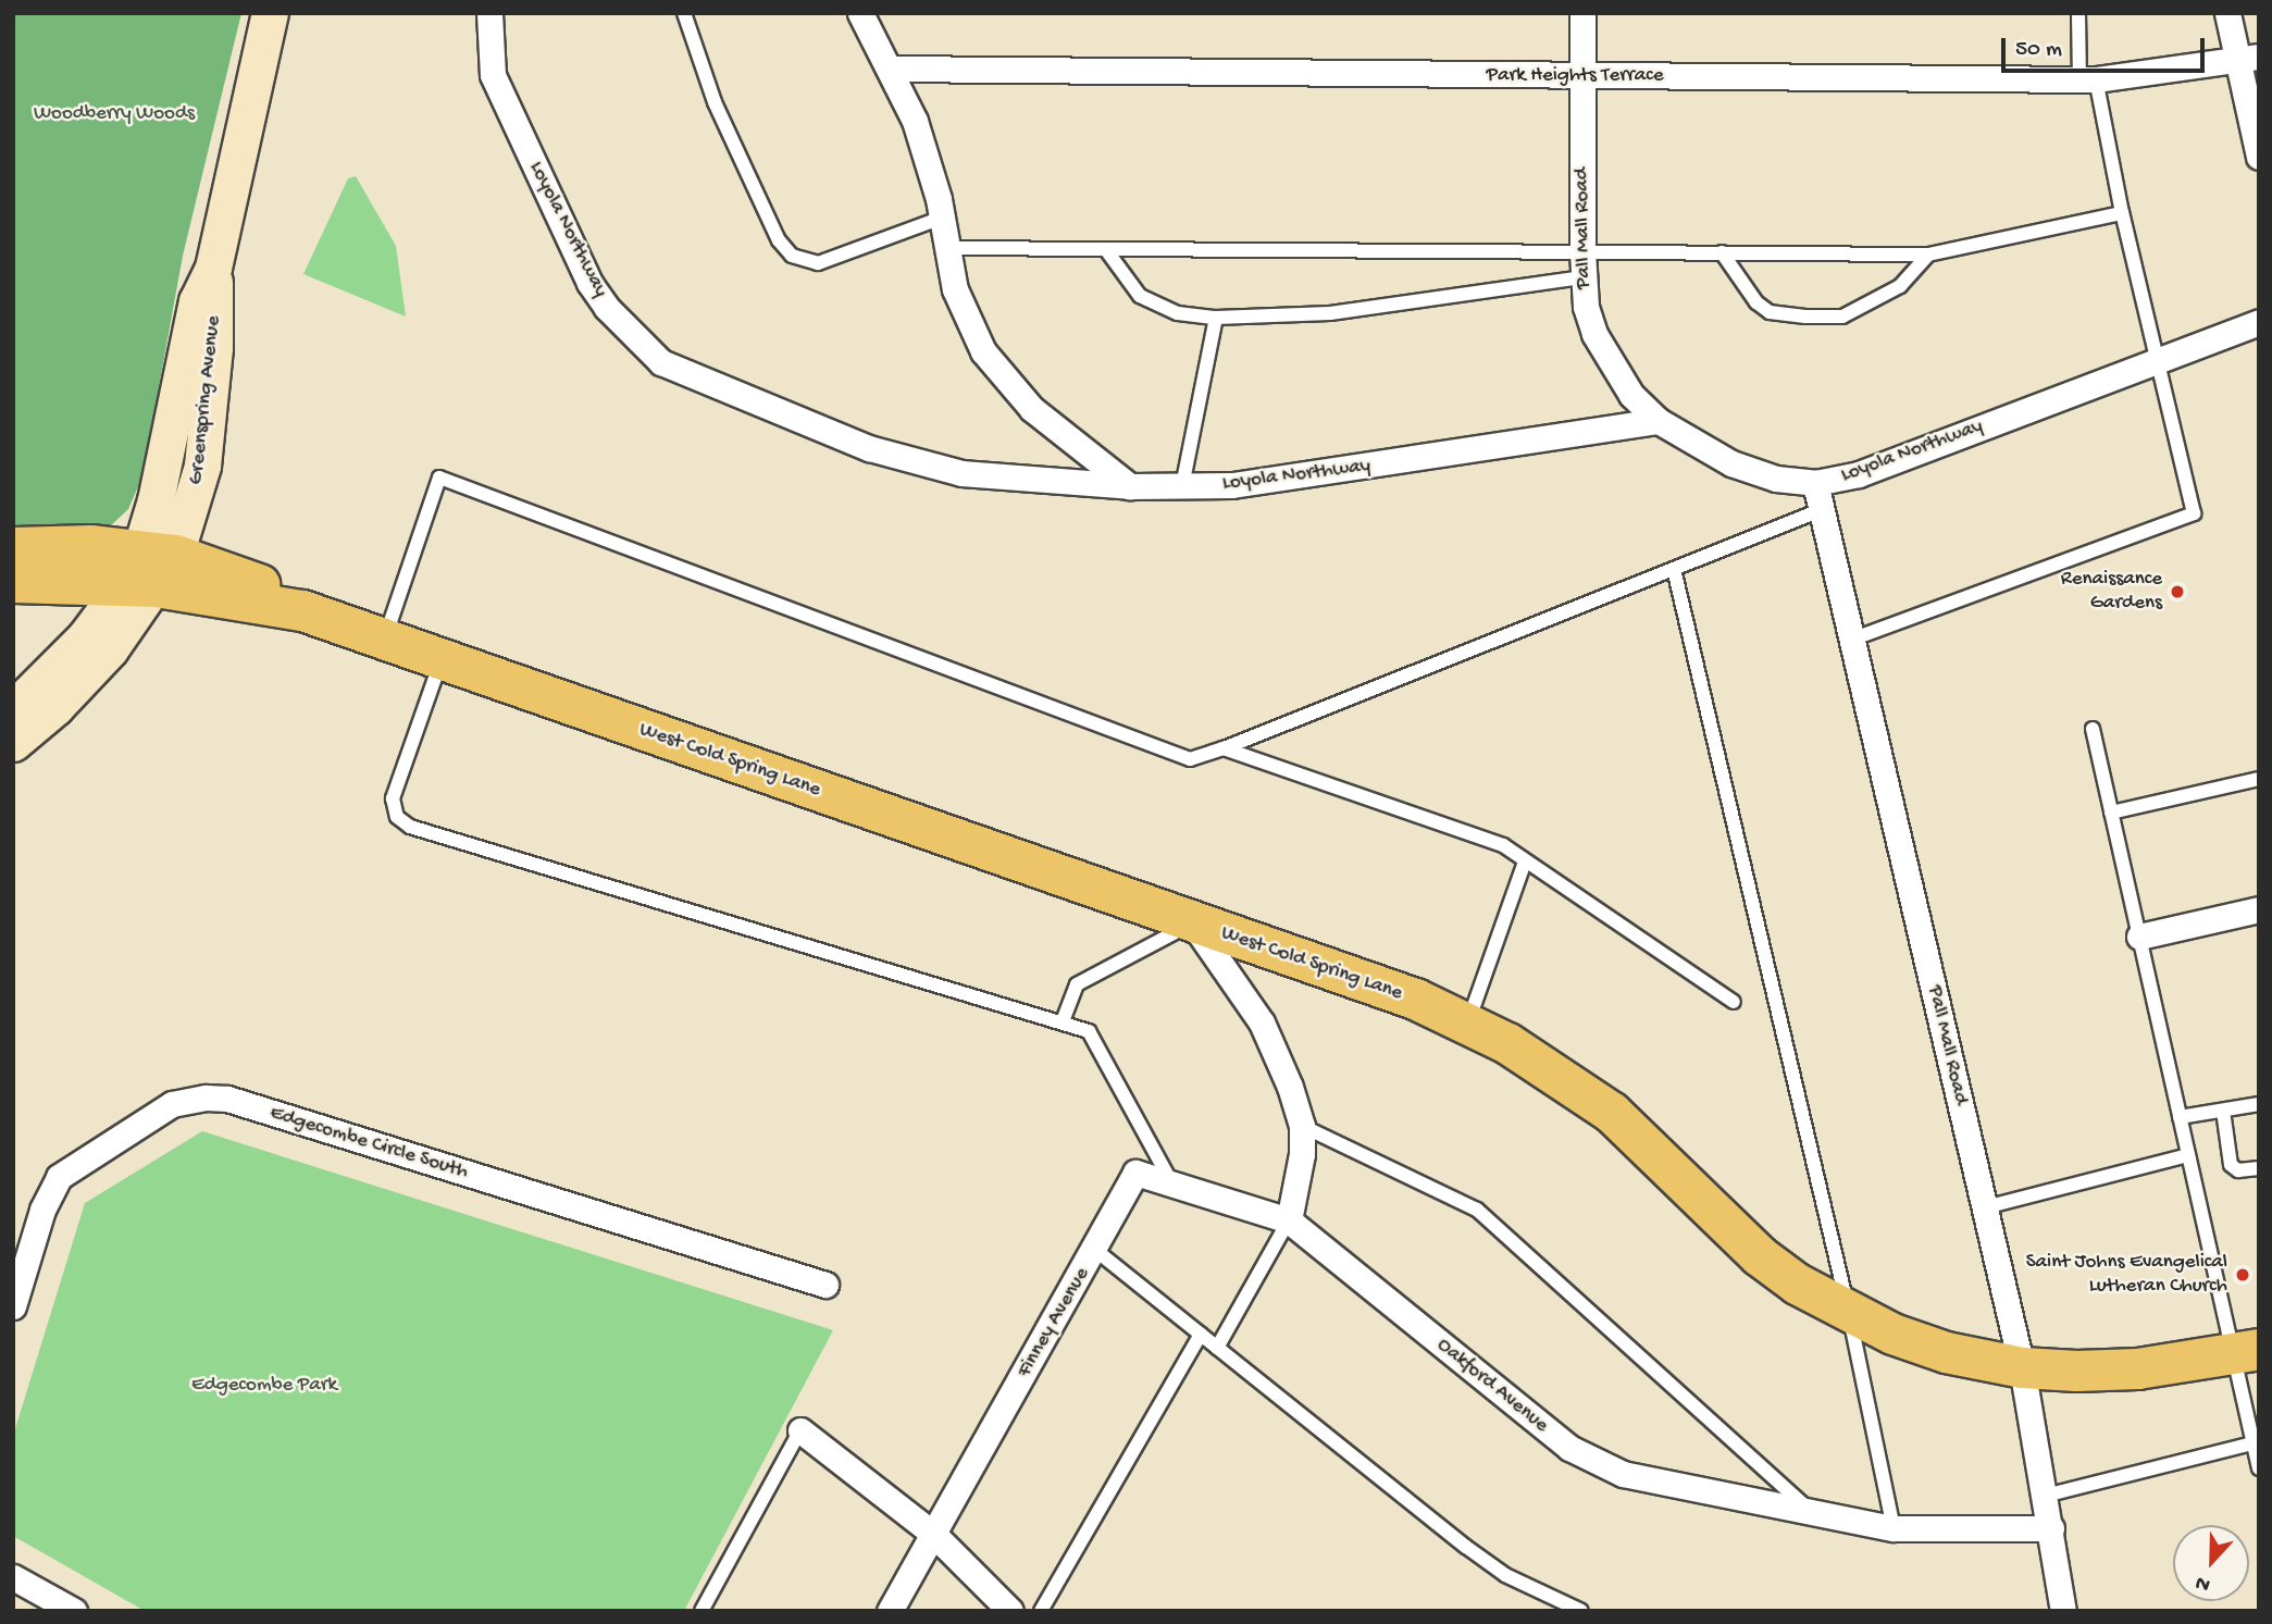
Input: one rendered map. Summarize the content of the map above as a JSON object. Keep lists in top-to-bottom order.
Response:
{
  "streets": {
    "main road": ["Greenspring Avenue", "West Cold Spring Lane"],
    "street": [
      "Park Heights Terrace",
      "Pall Mall Road",
      "Loyola Northway",
      "Edgecombe Circle South",
      "Finney Avenue",
      "Oakford Avenue"
    ]
  },
  "crossings": [
    ["Park Heights Terrace", "Pall Mall Road"],
    ["Pall Mall Road", "Loyola Northway"],
    ["Pall Mall Road", "West Cold Spring Lane"],
    ["Pall Mall Road", "Oakford Avenue"],
    ["Greenspring Avenue", "West Cold Spring Lane"],
    ["Finney Avenue", "Oakford Avenue"]
  ],
  "parks": ["Woodberry Woods", "Edgecombe Park"],
  "places": ["Renaissance Gardens", "Saint Johns Evangelical Lutheran Church"],
  "scale_bar": "50 m",
  "north": "bottom"
}
